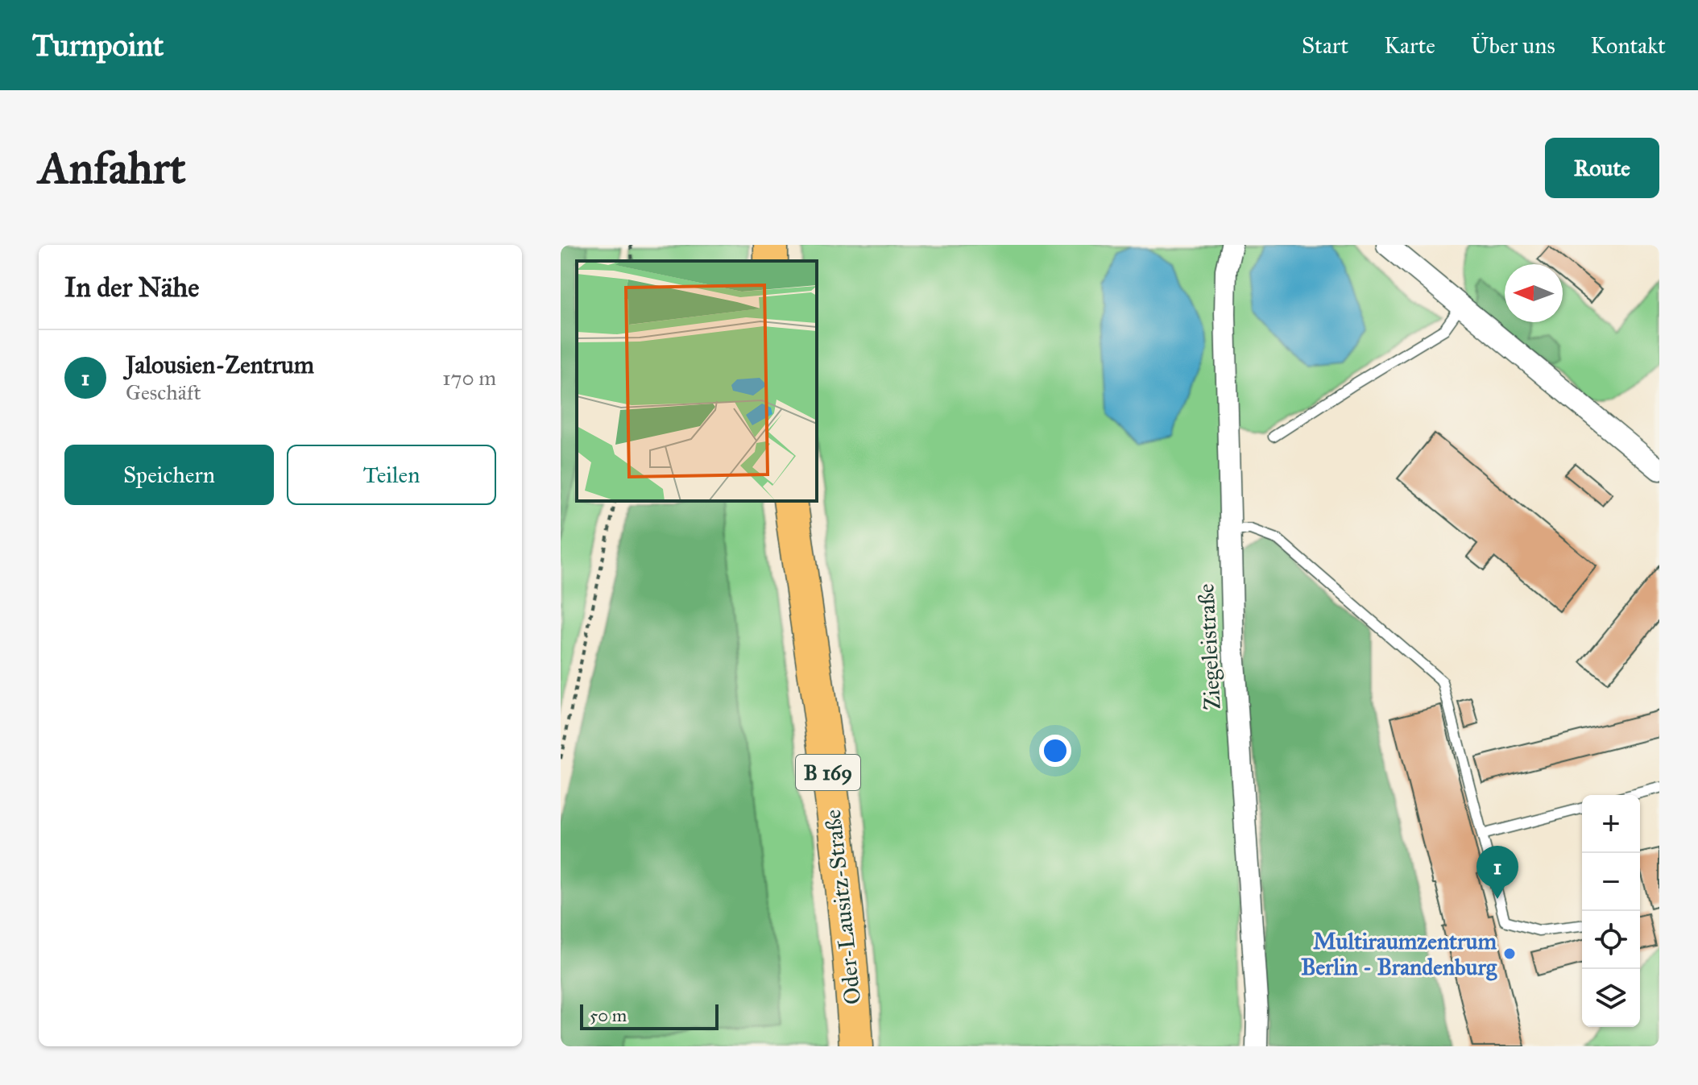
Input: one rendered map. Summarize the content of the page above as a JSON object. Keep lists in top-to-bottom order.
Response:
{
  "streets": {
    "highway": ["B 169", "Oder-Lausitz-Straße"],
    "street": ["Ziegeleistraße"]
  },
  "places": ["Multiraumzentrum Berlin - Brandenburg"],
  "scale_bar": "50 m",
  "north": "left",
  "page": {
    "header": "Turnpoint",
    "nav": [
      "Start",
      "Karte",
      "Über uns",
      "Kontakt"
    ],
    "buttons": [
      "Route",
      ["Speichern", "Teilen"]
    ],
    "title": "Anfahrt",
    "heading": "In der Nähe",
    "list": [
      {
        "mark": "1",
        "name": "Jalousien-Zentrum",
        "note": "Geschäft",
        "value": "170 m"
      }
    ],
    "map_buttons": ["+", "−"],
    "pins": "1",
    "scale": "50 m"
  }
}
